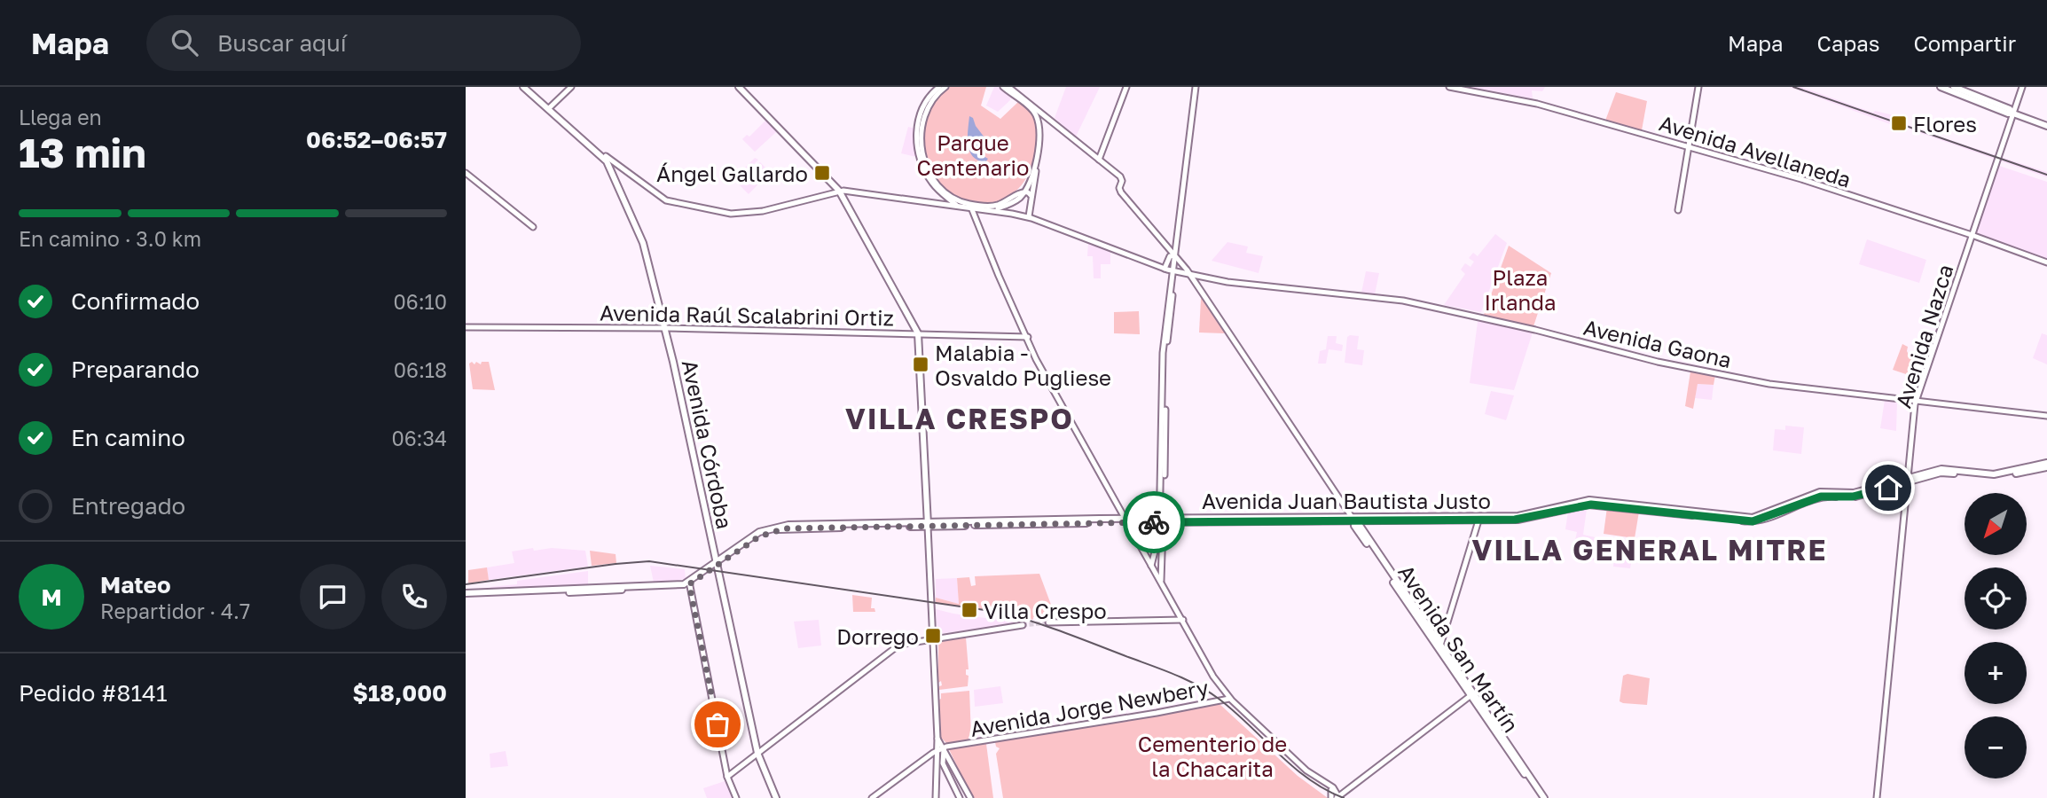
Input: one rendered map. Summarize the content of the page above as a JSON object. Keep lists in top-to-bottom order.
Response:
{
  "streets": {
    "main road": [
      "Avenida Avellaneda",
      "Avenida Raúl Scalabrini Ortiz",
      "Avenida Nazca",
      "Avenida Gaona",
      "Avenida Córdoba",
      "Avenida Juan Bautista Justo",
      "Avenida San Martín",
      "Avenida Jorge Newbery"
    ]
  },
  "crossings": [
    ["Avenida Avellaneda", "Avenida Nazca"],
    ["Avenida Raúl Scalabrini Ortiz", "Avenida Córdoba"],
    ["Avenida Nazca", "Avenida Gaona"],
    ["Avenida Nazca", "Avenida Juan Bautista Justo"],
    ["Avenida Gaona", "Avenida San Martín"],
    ["Avenida Córdoba", "Avenida Juan Bautista Justo"],
    ["Avenida Juan Bautista Justo", "Avenida San Martín"]
  ],
  "districts": ["VILLA CRESPO", "VILLA GENERAL MITRE"],
  "parks": ["Parque Centenario", "Plaza Irlanda", "Cementerio de la Chacarita"],
  "places": {
    "transit": [
      "Flores",
      "Ángel Gallardo",
      "Malabia - Osvaldo Pugliese",
      "Villa Crespo",
      "Dorrego"
    ]
  },
  "north": "bottom left",
  "page": {
    "header": "Mapa",
    "search": "Buscar aquí",
    "nav": ["Mapa", "Capas", "Compartir"],
    "heading": ["13 min", "Llega en", "06:52–06:57"],
    "panel": [
      "Mateo",
      "Repartidor · 4.7",
      "Pedido #8141",
      "$18,000"
    ],
    "bar": "En camino · 3.0 km",
    "list": [
      ["Confirmado", "06:10"],
      ["Preparando", "06:18"],
      ["En camino", "06:34"],
      "Entregado"
    ],
    "map_buttons": ["+", "−"],
    "round": "M"
  }
}
